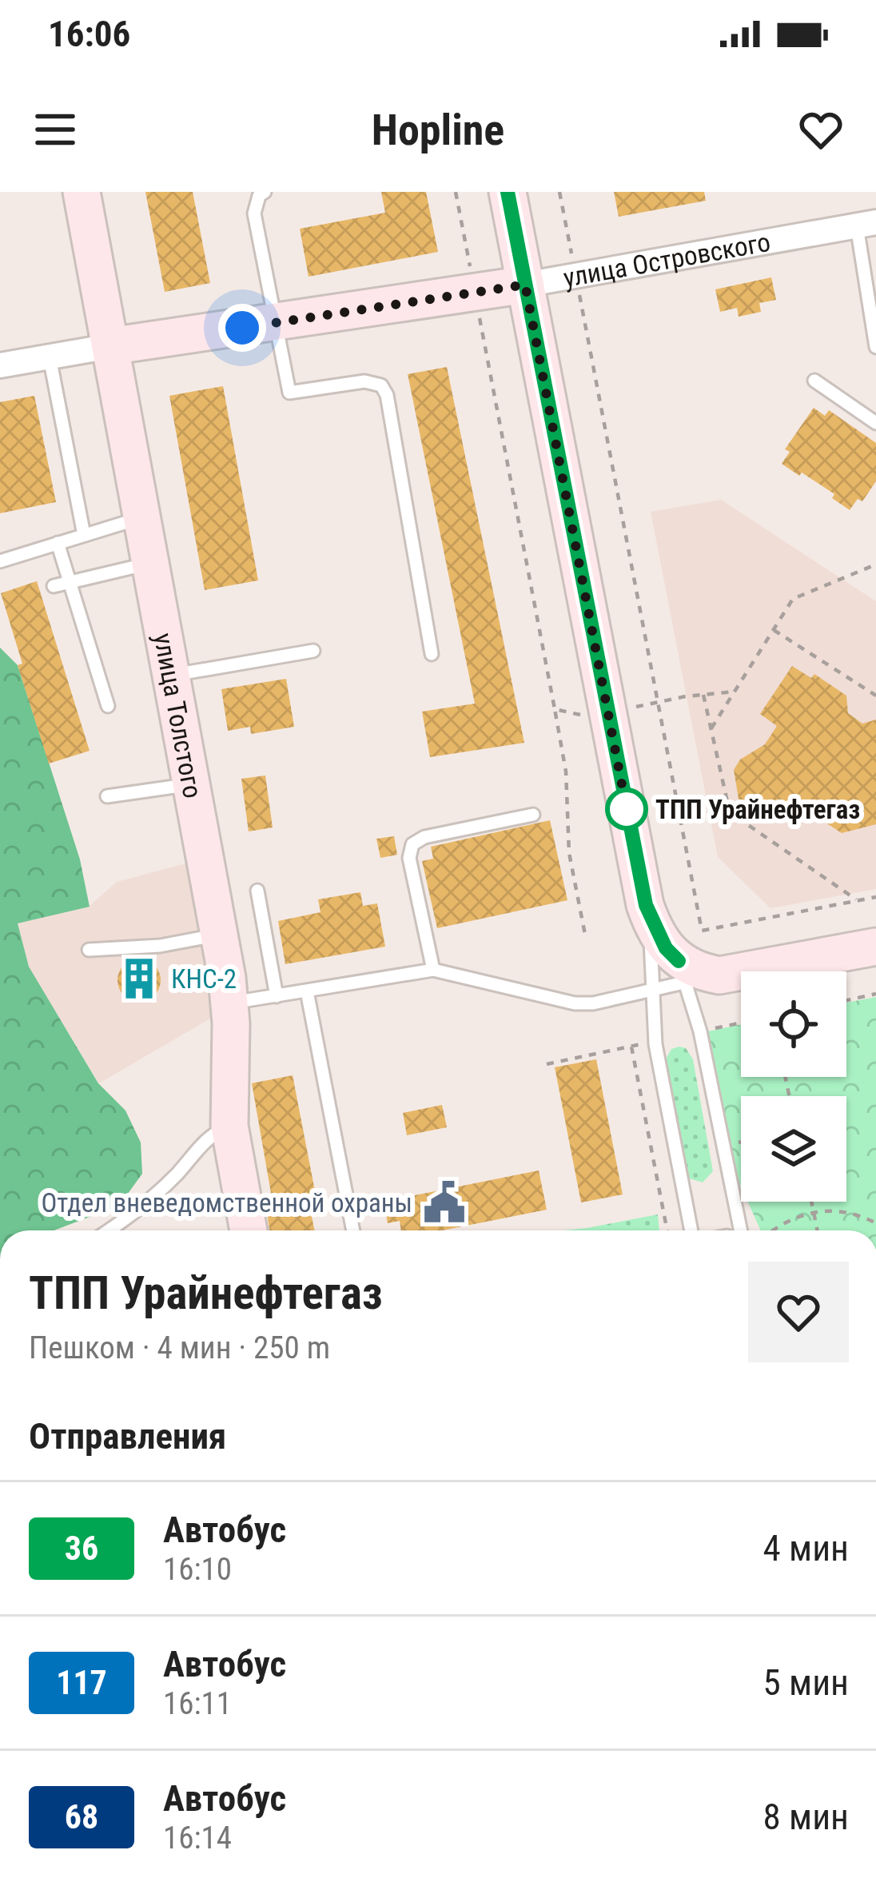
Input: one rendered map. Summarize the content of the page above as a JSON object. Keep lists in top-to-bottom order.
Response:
{
  "streets": {
    "street": ["улица Островского", "улица Толстого"]
  },
  "crossings": [
    ["улица Островского", "улица Толстого"]
  ],
  "places": {
    "other": ["ТПП Урайнефтегаз"],
    "building": ["КНС-2"],
    "public building": ["Отдел вневедомственной охраны"]
  },
  "lines": ["bus line 36"],
  "page": {
    "status": "16:06",
    "header": "Hopline",
    "heading": [
      ["ТПП Урайнефтегаз", "Пешком · 4 мин · 250 m"],
      "Отправления"
    ],
    "list": [
      {
        "mark": "36",
        "name": "Автобус",
        "note": "16:10",
        "value": "4 мин"
      },
      {
        "mark": "117",
        "name": "Автобус",
        "note": "16:11",
        "value": "5 мин"
      },
      {
        "mark": "68",
        "name": "Автобус",
        "note": "16:14",
        "value": "8 мин"
      }
    ]
  }
}
